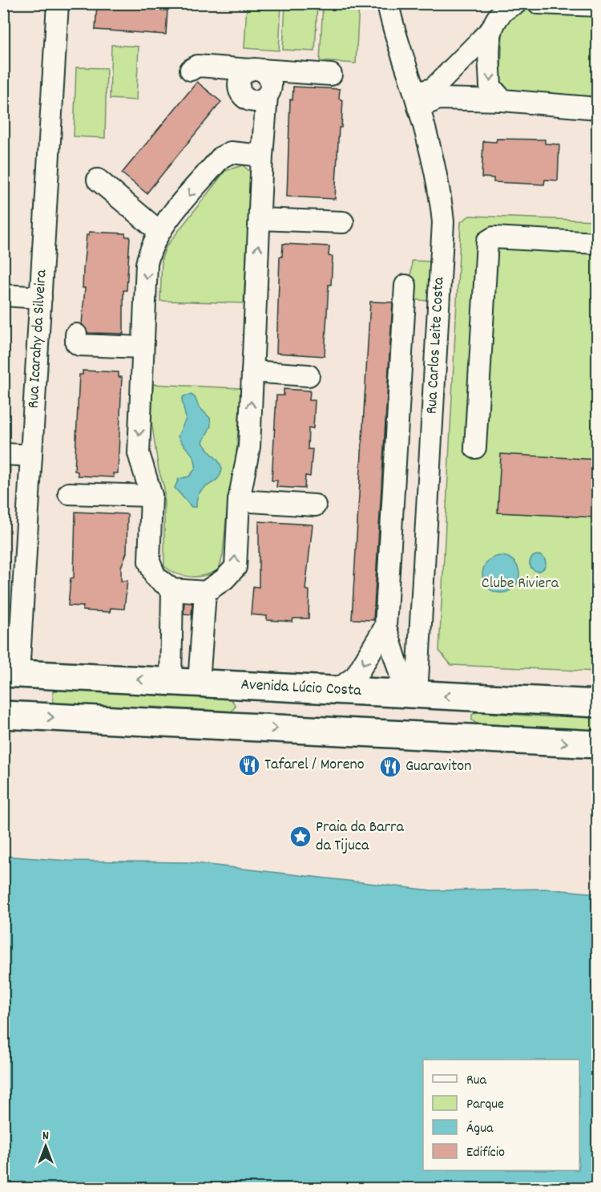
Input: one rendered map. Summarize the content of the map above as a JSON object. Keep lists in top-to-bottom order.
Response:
{
  "streets": {
    "main road": ["Avenida Lúcio Costa"],
    "street": ["Rua Icarahy da Silveira", "Rua Carlos Leite Costa"]
  },
  "crossings": [
    ["Rua Icarahy da Silveira", "Avenida Lúcio Costa"],
    ["Rua Carlos Leite Costa", "Avenida Lúcio Costa"]
  ],
  "parks": ["Clube Riviera"],
  "places": {
    "restaurant": ["Tafarel / Moreno", "Guaraviton"],
    "place": ["Praia da Barra da Tijuca"]
  },
  "legend": [
    "Rua",
    "Parque",
    "Água",
    "Edifício"
  ],
  "north": "top"
}
